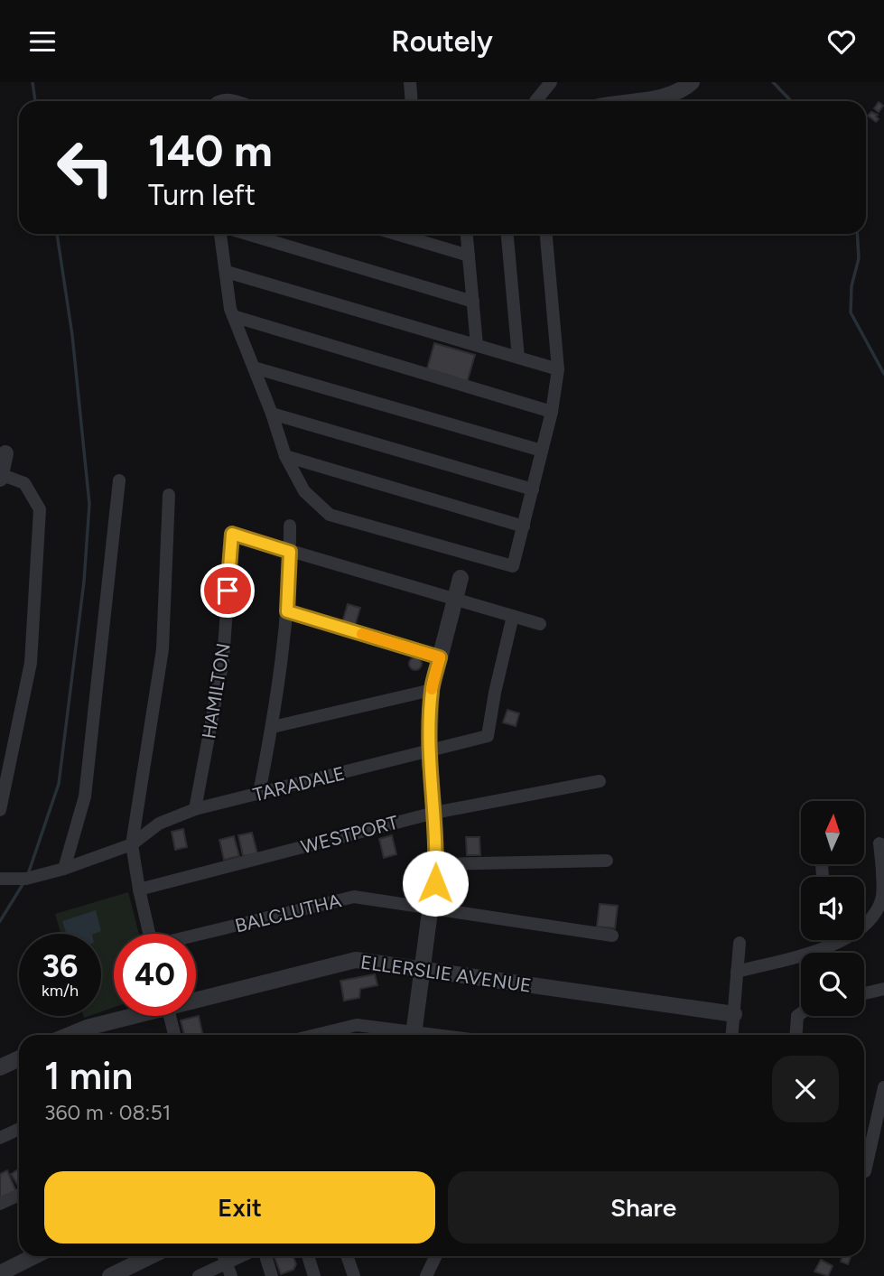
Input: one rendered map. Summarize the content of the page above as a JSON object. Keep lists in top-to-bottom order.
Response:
{
  "streets": {
    "street": [
      "HAMILTON",
      "TARADALE",
      "WESTPORT",
      "BALCLUTHA",
      "ELLERSLIE AVENUE"
    ]
  },
  "crossings": [
    ["HAMILTON", "TARADALE"]
  ],
  "north": "top",
  "page": {
    "header": "Routely",
    "turn": ["140 m", "Turn left"],
    "speed": "36 km/h",
    "limit": "40",
    "heading": ["1 min", "360 m · 08:51"],
    "buttons": ["Exit", "Share"]
  }
}
